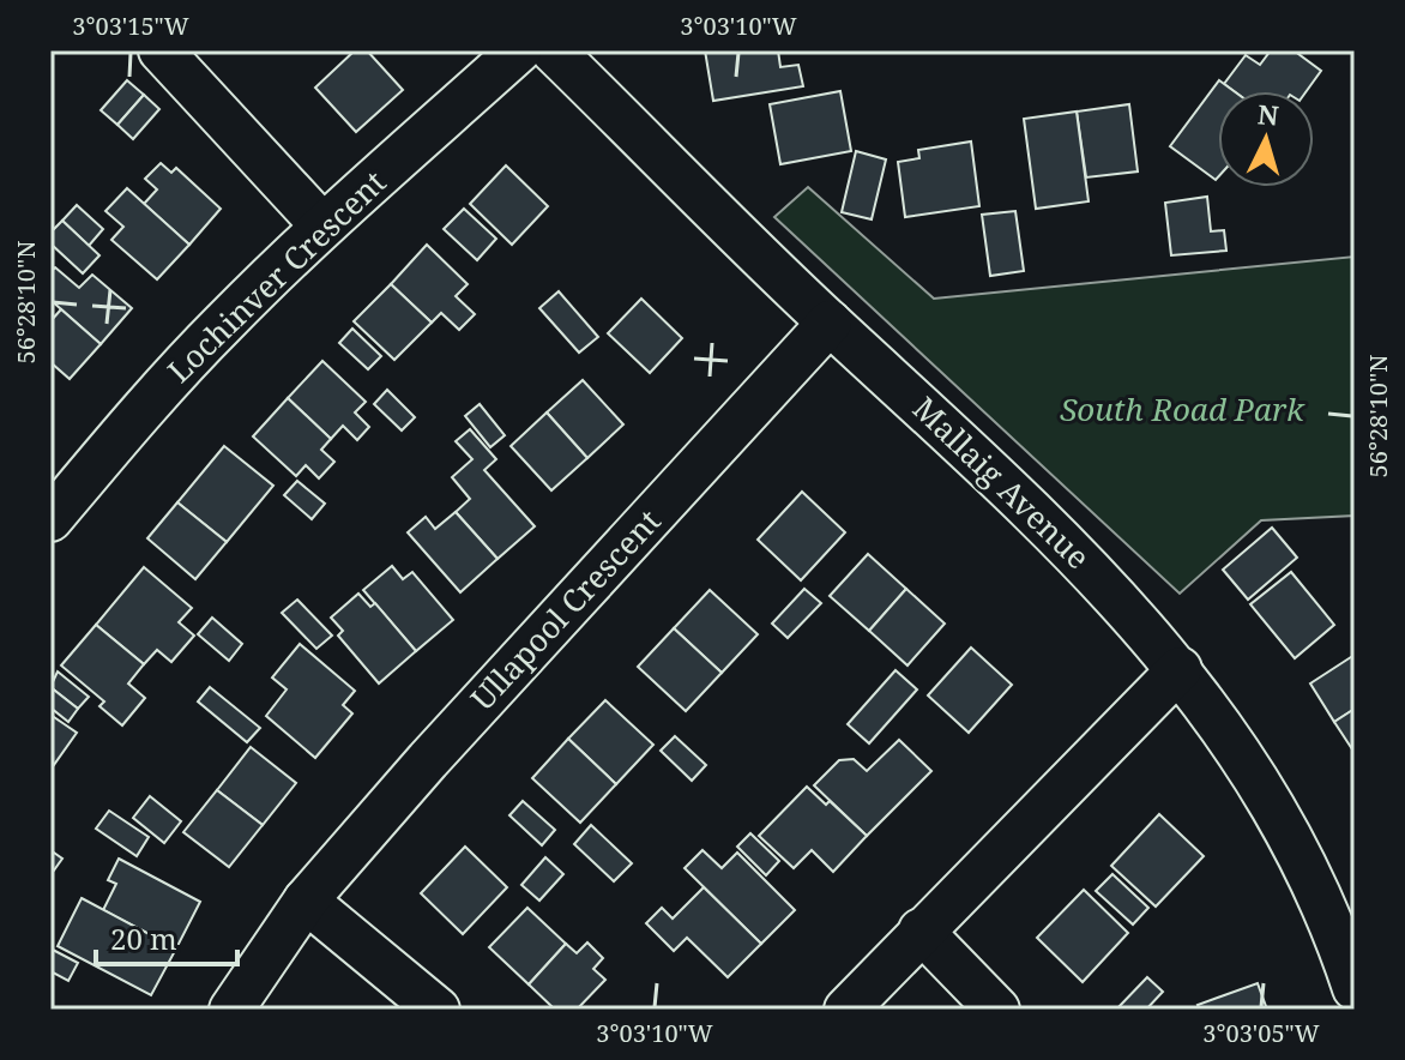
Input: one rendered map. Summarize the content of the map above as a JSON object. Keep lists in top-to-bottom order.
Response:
{
  "streets": {
    "street": ["Lochinver Crescent", "Mallaig Avenue", "Ullapool Crescent"]
  },
  "crossings": [
    ["Mallaig Avenue", "Ullapool Crescent"]
  ],
  "parks": ["South Road Park"],
  "scale_bar": "20 m",
  "north": "top",
  "coordinates": [
    "3°03'15\"W",
    "3°03'10\"W",
    "56°28'10\"N",
    "3°03'05\"W"
  ]
}
